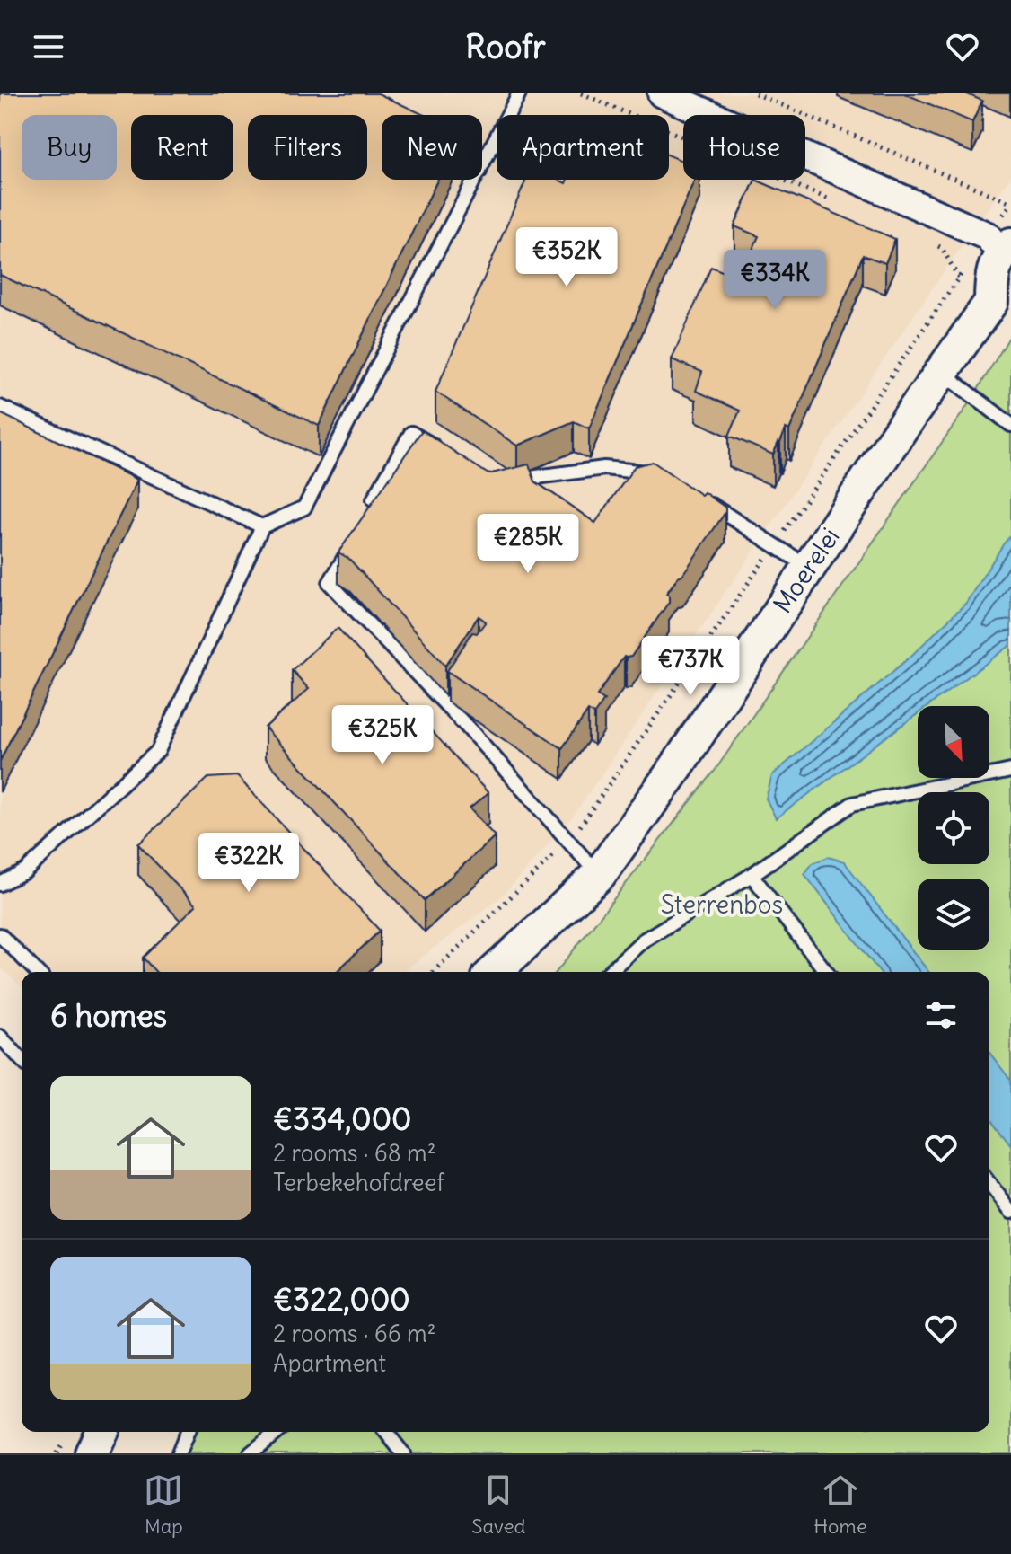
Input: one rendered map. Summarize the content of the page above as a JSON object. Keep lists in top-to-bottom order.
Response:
{
  "streets": {
    "street": ["Moerelei"]
  },
  "parks": ["Sterrenbos"],
  "north": "bottom right",
  "page": {
    "header": "Roofr",
    "chip": [
      "Buy",
      "Rent",
      "Filters",
      "New",
      "Apartment",
      "House"
    ],
    "price": [
      "€352K",
      "€334K",
      "€285K",
      "€737K",
      "€325K",
      "€322K"
    ],
    "heading": "6 homes",
    "list": [
      {
        "name": "€334,000",
        "note": "2 rooms · 68 m² · Terbekehofdreef"
      },
      {
        "name": "€322,000",
        "note": "2 rooms · 66 m² · Apartment"
      }
    ],
    "tabs": ["Map", "Saved", "Home"]
  }
}
